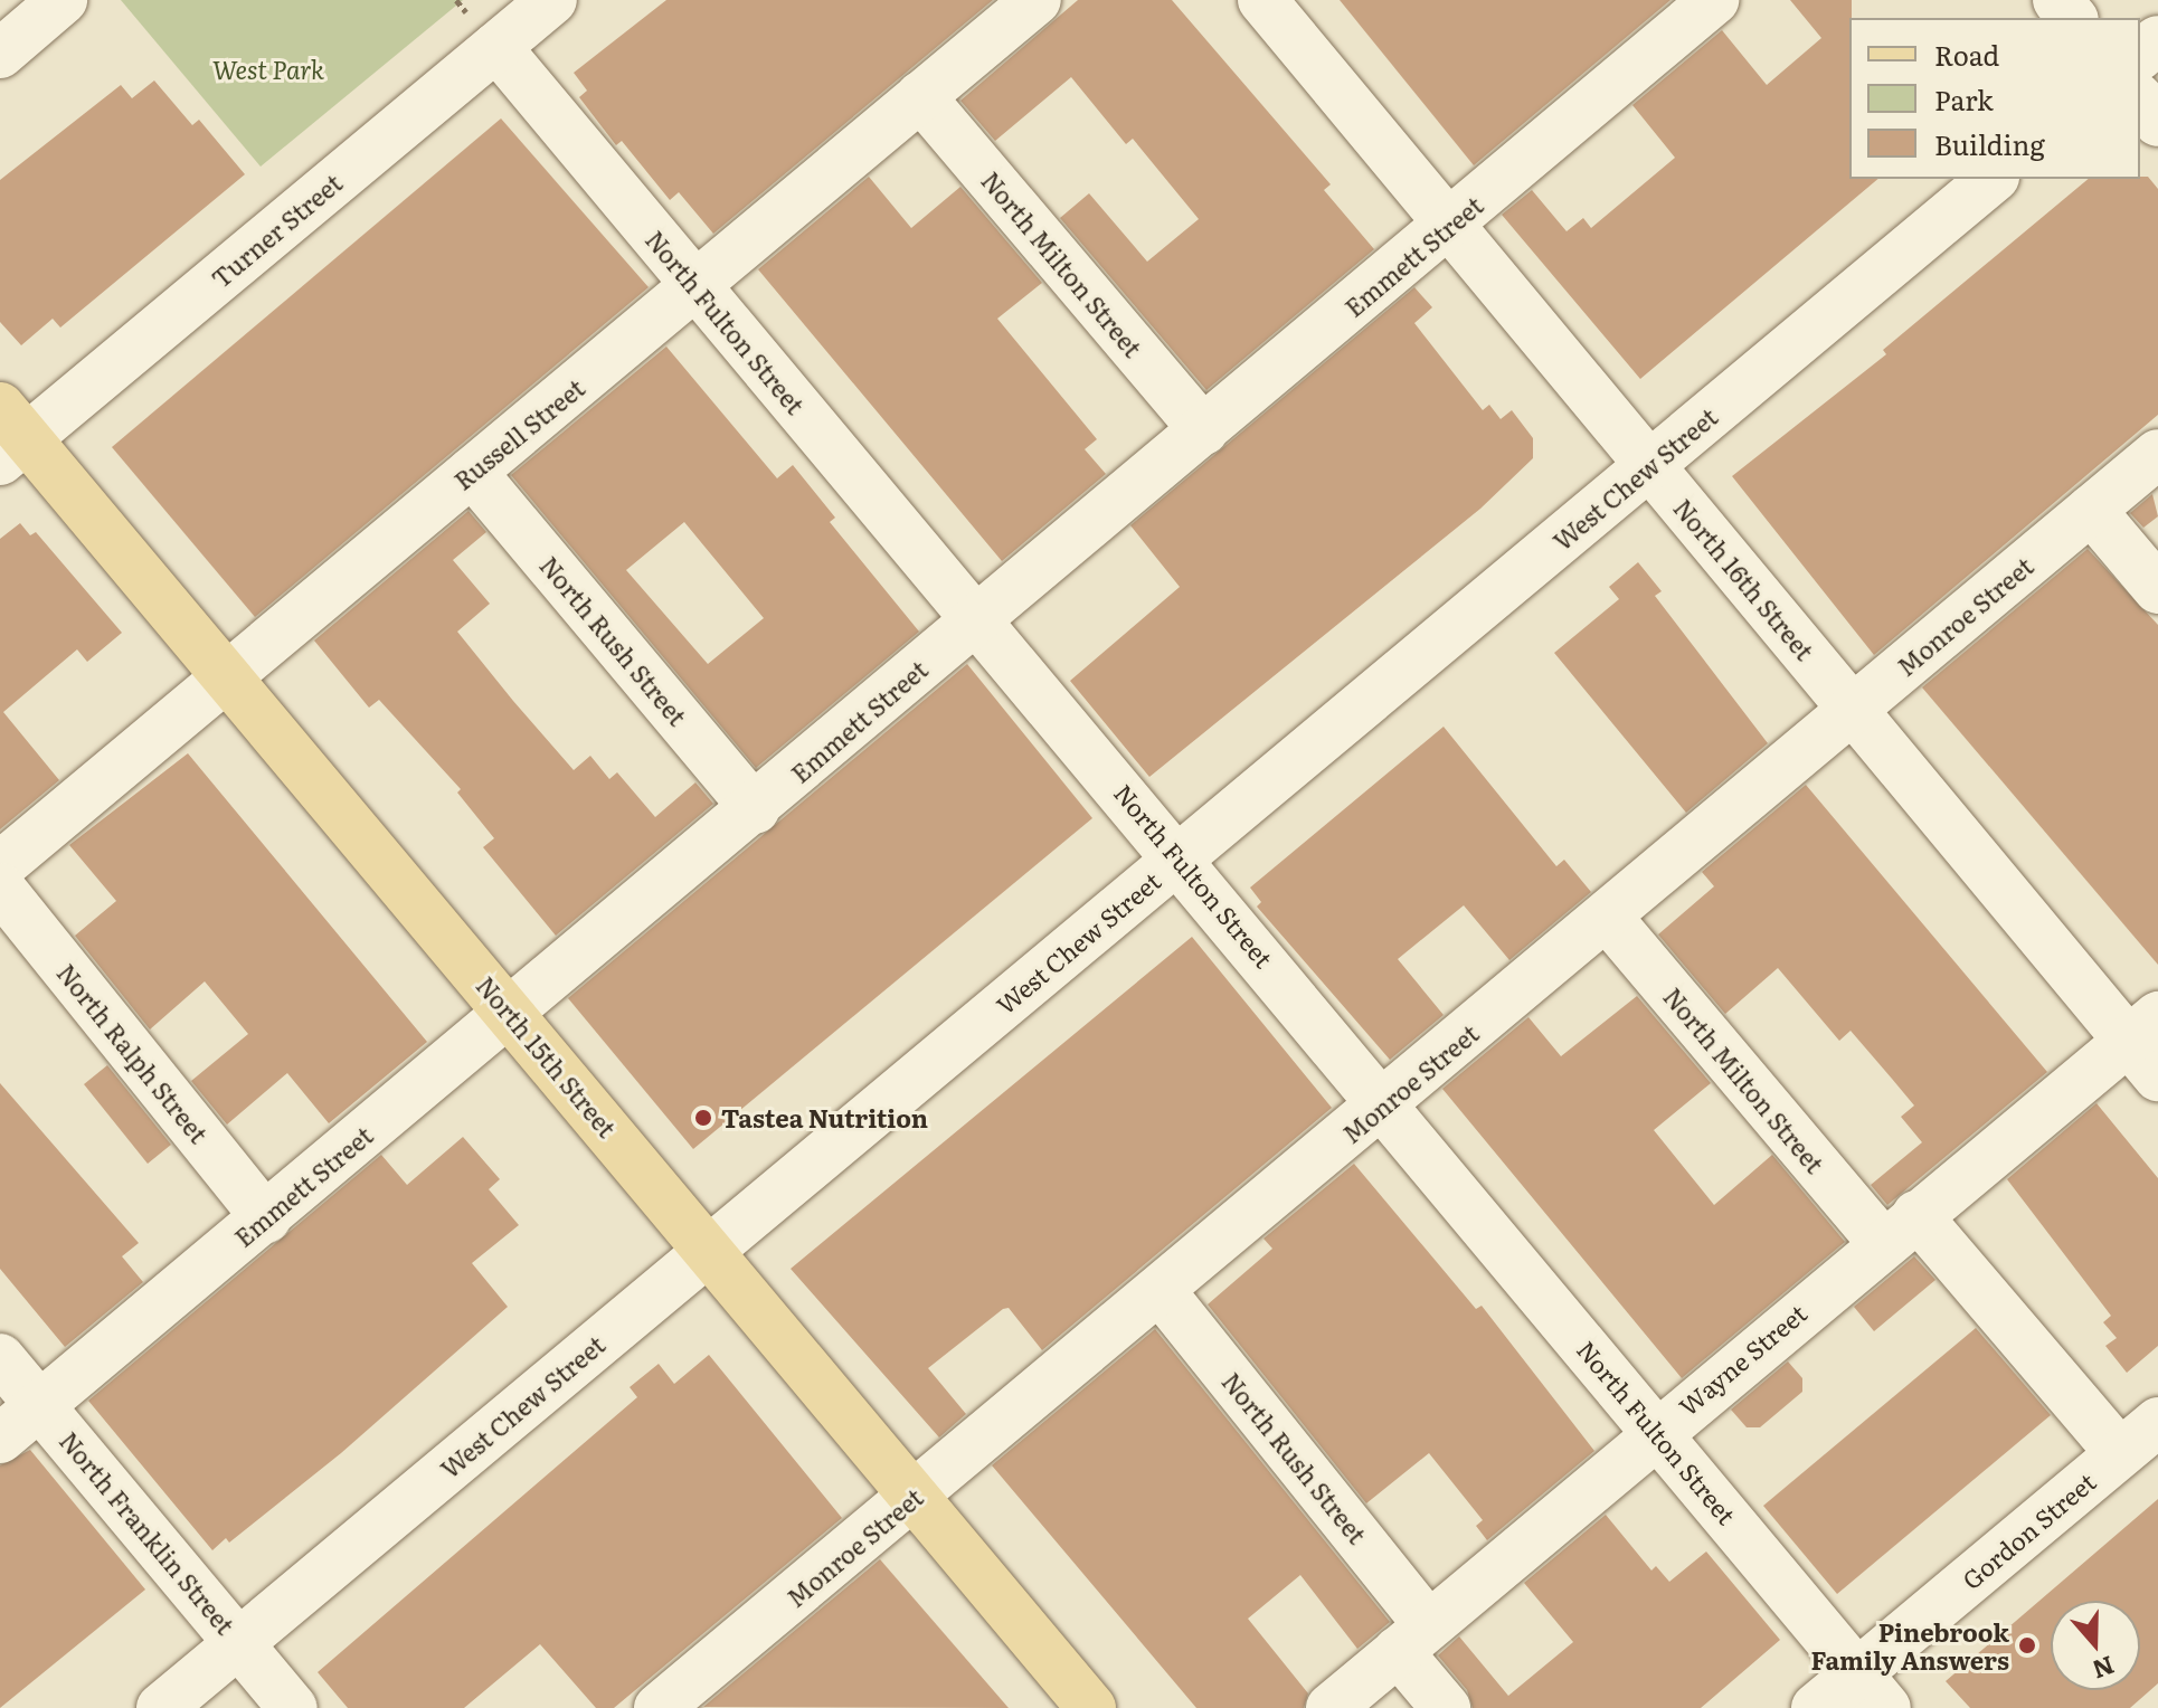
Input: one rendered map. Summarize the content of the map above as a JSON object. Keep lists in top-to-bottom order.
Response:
{
  "streets": {
    "main road": ["North 15th Street"],
    "street": [
      "Turner Street",
      "Emmett Street",
      "North Milton Street",
      "North Fulton Street",
      "Russell Street",
      "West Chew Street",
      "North 16th Street",
      "Monroe Street",
      "North Rush Street",
      "North Ralph Street",
      "Wayne Street",
      "Gordon Street",
      "North Franklin Street"
    ]
  },
  "crossings": [
    ["Turner Street", "North Fulton Street"],
    ["Turner Street", "North 15th Street"],
    ["Emmett Street", "North Milton Street"],
    ["Emmett Street", "North Fulton Street"],
    ["Emmett Street", "North 16th Street"],
    ["Emmett Street", "North Rush Street"],
    ["Emmett Street", "North Ralph Street"],
    ["Emmett Street", "North 15th Street"],
    ["Emmett Street", "North Franklin Street"],
    ["North Milton Street", "Russell Street"],
    ["North Milton Street", "Monroe Street"],
    ["North Milton Street", "Wayne Street"],
    ["North Milton Street", "Gordon Street"],
    ["North Fulton Street", "Russell Street"],
    ["North Fulton Street", "West Chew Street"],
    ["North Fulton Street", "Monroe Street"],
    ["North Fulton Street", "Wayne Street"],
    ["North Fulton Street", "Gordon Street"],
    ["Russell Street", "North Rush Street"],
    ["Russell Street", "North 15th Street"],
    ["West Chew Street", "North 16th Street"],
    ["West Chew Street", "North 15th Street"],
    ["West Chew Street", "North Franklin Street"],
    ["North 16th Street", "Monroe Street"],
    ["North 16th Street", "Wayne Street"],
    ["Monroe Street", "North Rush Street"],
    ["Monroe Street", "North 15th Street"],
    ["North Rush Street", "Wayne Street"]
  ],
  "parks": ["West Park"],
  "places": ["Tastea Nutrition", "Pinebrook Family Answers"],
  "legend": ["Road", "Park", "Building"],
  "north": "bottom"
}
